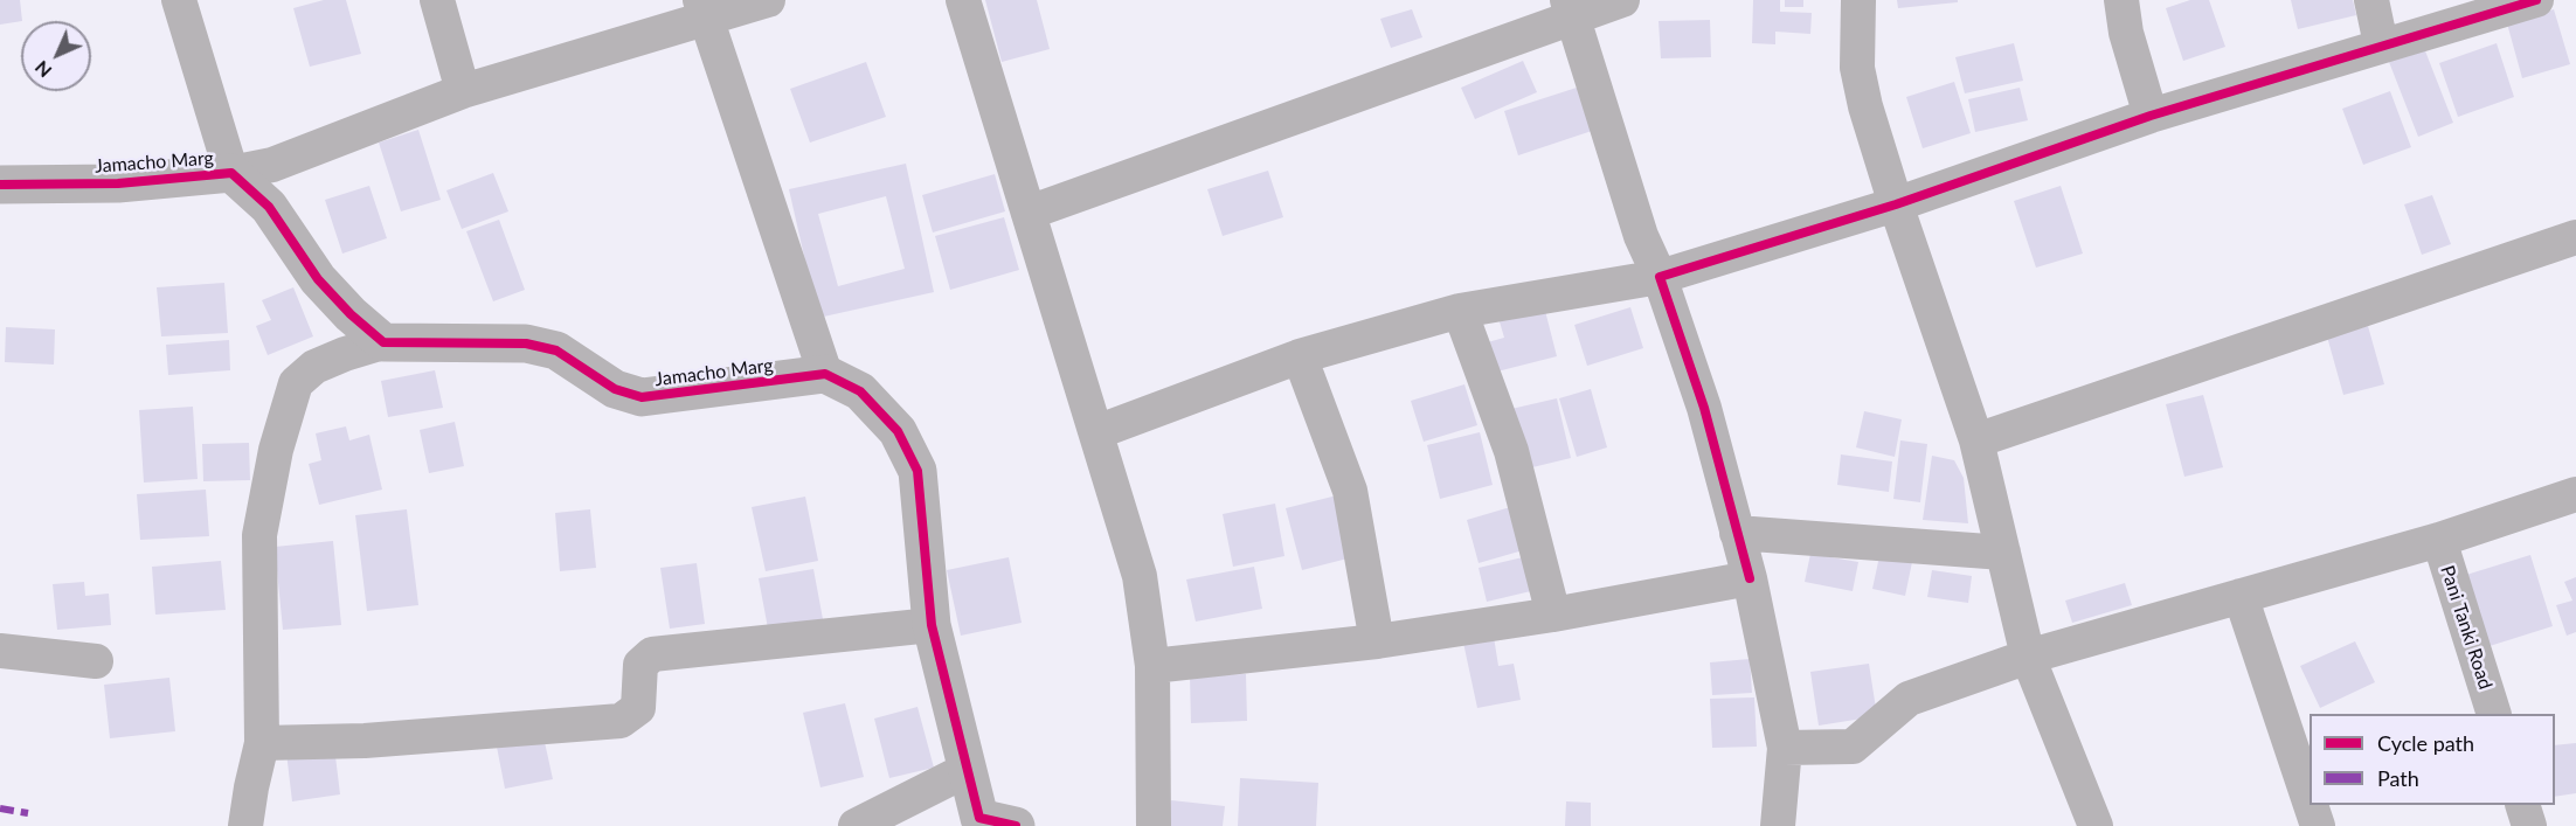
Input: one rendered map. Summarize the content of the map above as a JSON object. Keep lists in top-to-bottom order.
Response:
{
  "streets": {
    "street": ["Jamacho Marg", "Pani Tanki Road"]
  },
  "legend": ["Cycle path", "Path"],
  "north": "bottom left"
}
